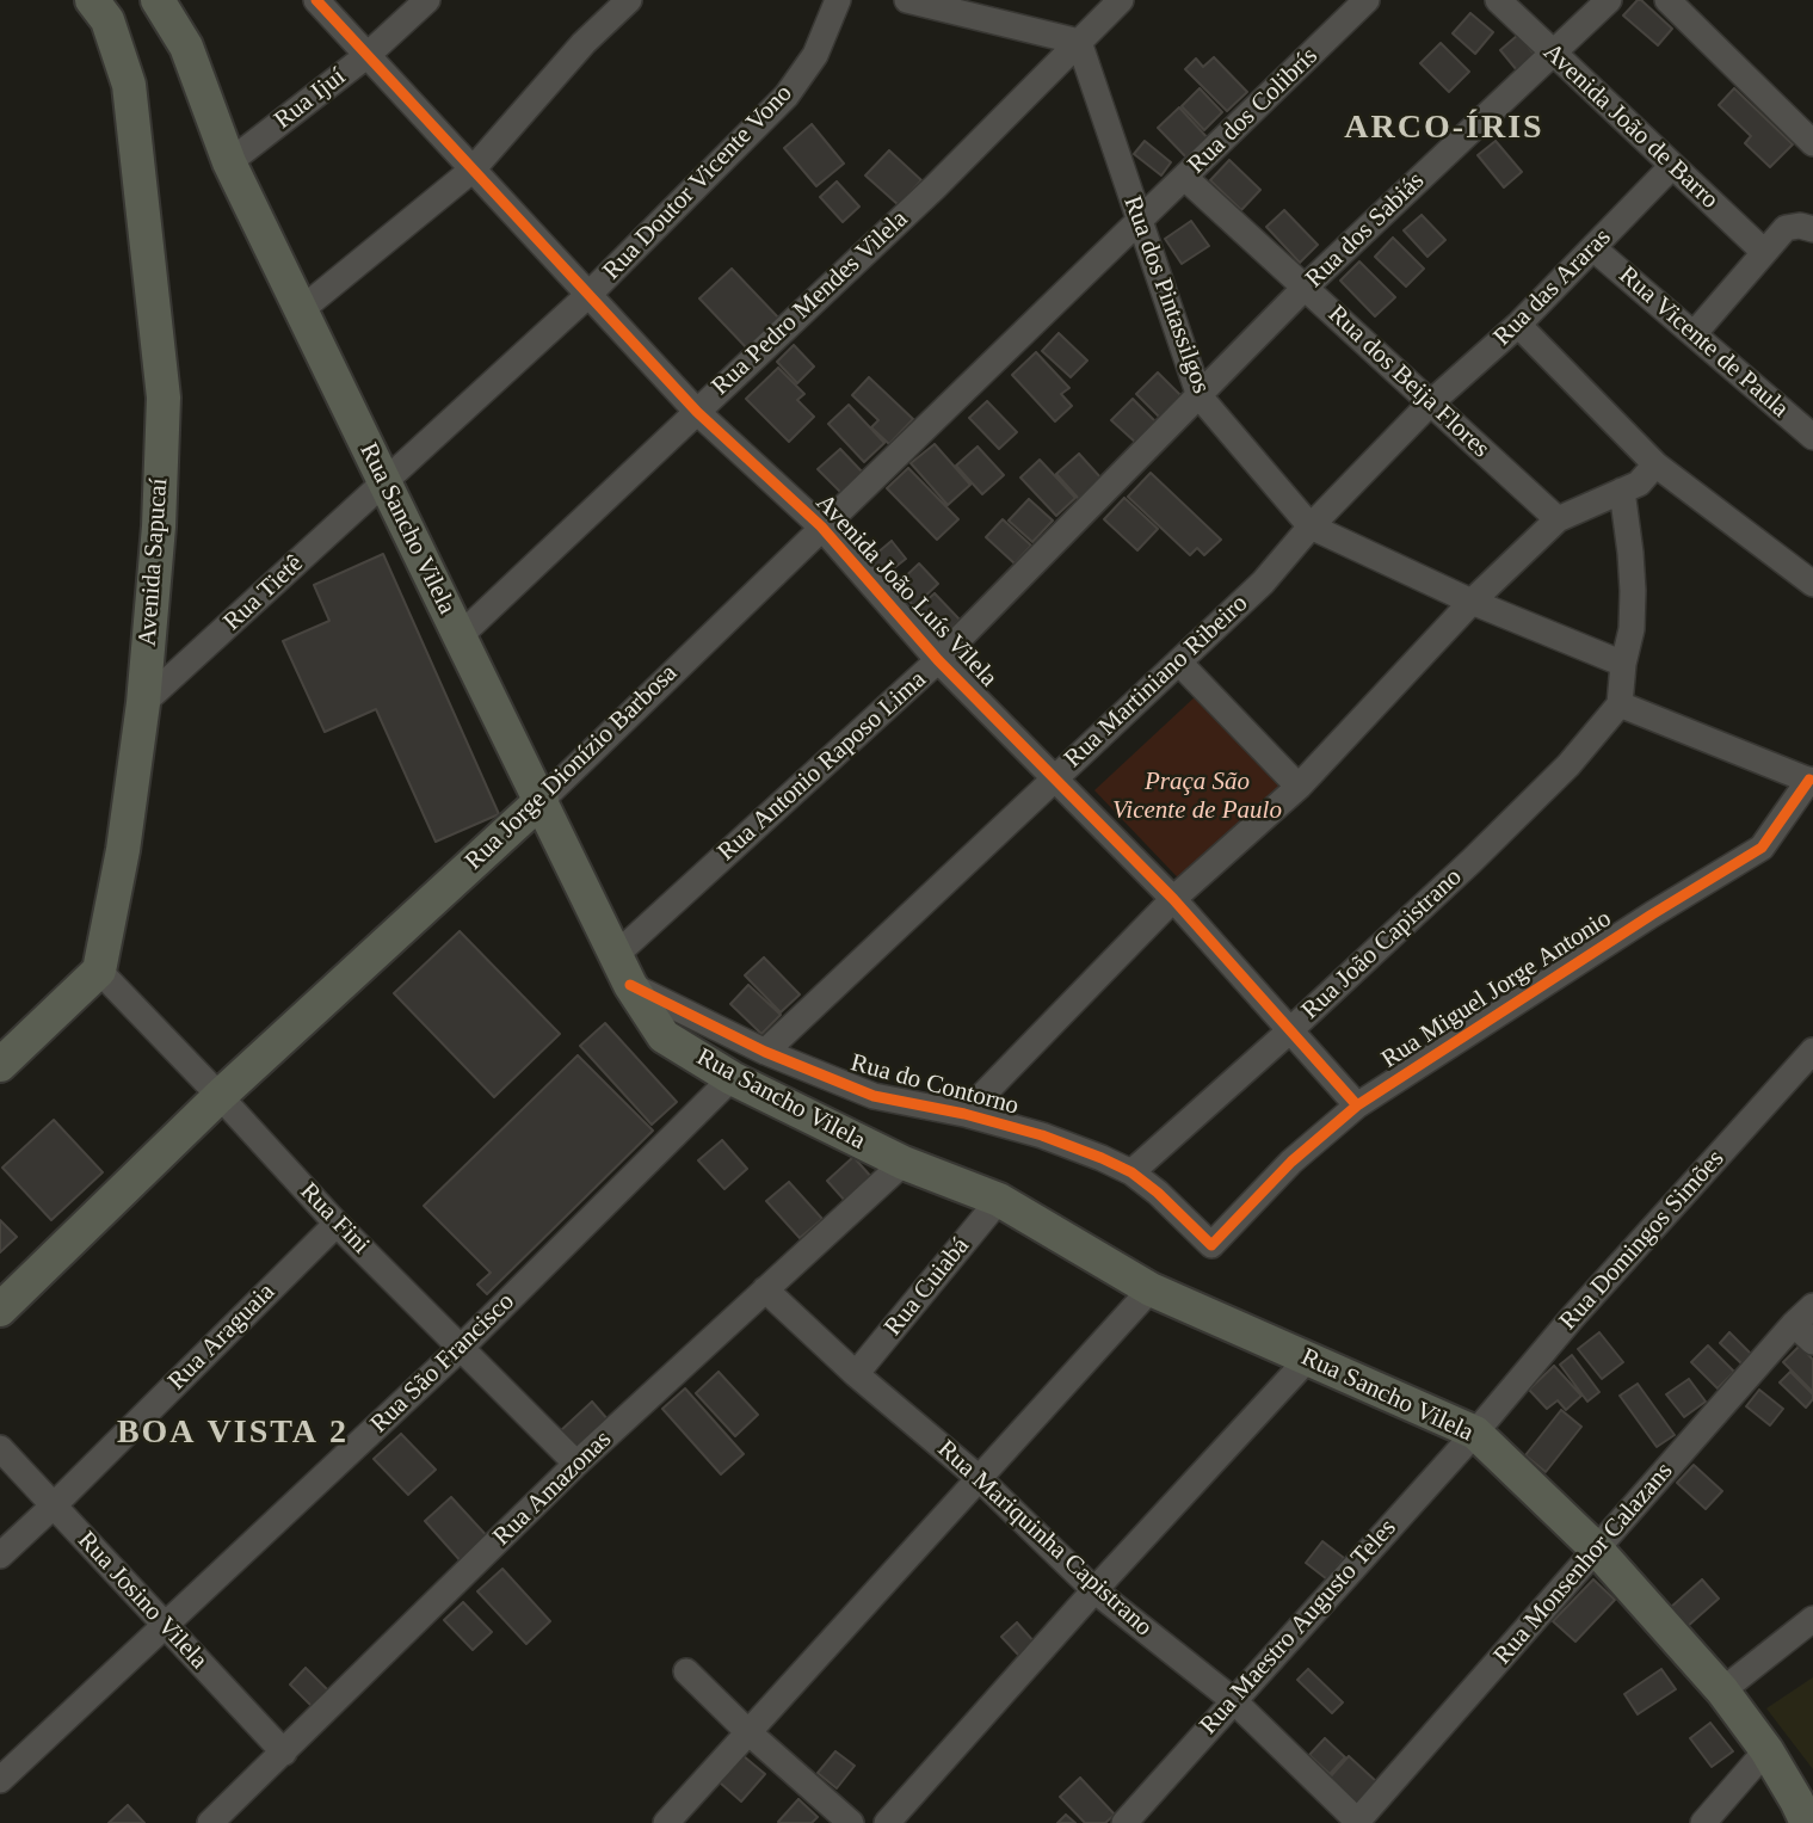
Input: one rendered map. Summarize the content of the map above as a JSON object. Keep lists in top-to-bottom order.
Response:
{
  "streets": {
    "main road": ["Rua Sancho Vilela", "Avenida Sapucaí", "Rua Jorge Dionízio Barbosa"],
    "street": [
      "Rua Ijuí",
      "Rua dos Colibrís",
      "Avenida João de Barro",
      "Rua Doutor Vicente Vono",
      "Rua dos Sabiás",
      "Rua das Araras",
      "Rua dos Pintassilgos",
      "Rua Pedro Mendes Vilela",
      "Rua Vicente de Paula",
      "Rua dos Beija Flores",
      "Avenida João Luís Vilela",
      "Rua Tietê",
      "Rua Martiniano Ribeiro",
      "Rua Antonio Raposo Lima",
      "Rua João Capistrano",
      "Rua Miguel Jorge Antonio",
      "Rua do Contorno",
      "Rua Fini",
      "Rua Domingos Simões",
      "Rua Cuiabá",
      "Rua Araguaia",
      "Rua São Francisco",
      "Rua Amazonas",
      "Rua Mariquinha Capistrano",
      "Rua Monsenhor Calazans",
      "Rua Josino Vilela",
      "Rua Maestro Augusto Teles"
    ]
  },
  "crossings": [
    ["Rua Ijuí", "Rua Sancho Vilela"],
    ["Rua Ijuí", "Avenida João Luís Vilela"],
    ["Rua dos Colibrís", "Rua dos Pintassilgos"],
    ["Rua dos Colibrís", "Rua dos Beija Flores"],
    ["Rua dos Colibrís", "Rua Jorge Dionízio Barbosa"],
    ["Avenida João de Barro", "Rua dos Sabiás"],
    ["Avenida João de Barro", "Rua das Araras"],
    ["Rua Doutor Vicente Vono", "Rua Sancho Vilela"],
    ["Rua Doutor Vicente Vono", "Avenida João Luís Vilela"],
    ["Rua Doutor Vicente Vono", "Rua Tietê"],
    ["Rua dos Sabiás", "Rua dos Pintassilgos"],
    ["Rua dos Sabiás", "Rua dos Beija Flores"],
    ["Rua dos Sabiás", "Rua Antonio Raposo Lima"],
    ["Rua das Araras", "Rua Vicente de Paula"],
    ["Rua das Araras", "Rua dos Beija Flores"],
    ["Rua das Araras", "Rua Martiniano Ribeiro"],
    ["Rua dos Pintassilgos", "Rua Pedro Mendes Vilela"],
    ["Rua dos Pintassilgos", "Rua Martiniano Ribeiro"],
    ["Rua dos Pintassilgos", "Rua Antonio Raposo Lima"],
    ["Rua dos Pintassilgos", "Rua Jorge Dionízio Barbosa"],
    ["Rua Pedro Mendes Vilela", "Rua Sancho Vilela"],
    ["Rua Pedro Mendes Vilela", "Avenida João Luís Vilela"],
    ["Rua dos Beija Flores", "Rua Martiniano Ribeiro"],
    ["Rua Sancho Vilela", "Rua Tietê"],
    ["Rua Sancho Vilela", "Rua Antonio Raposo Lima"],
    ["Rua Sancho Vilela", "Rua Jorge Dionízio Barbosa"],
    ["Rua Sancho Vilela", "Rua do Contorno"],
    ["Rua Sancho Vilela", "Rua Domingos Simões"],
    ["Rua Sancho Vilela", "Rua Cuiabá"],
    ["Rua Sancho Vilela", "Rua São Francisco"],
    ["Rua Sancho Vilela", "Rua Amazonas"],
    ["Rua Sancho Vilela", "Rua Monsenhor Calazans"],
    ["Rua Sancho Vilela", "Rua Maestro Augusto Teles"],
    ["Avenida Sapucaí", "Rua Tietê"],
    ["Avenida Sapucaí", "Rua Fini"],
    ["Avenida João Luís Vilela", "Rua Martiniano Ribeiro"],
    ["Avenida João Luís Vilela", "Rua Antonio Raposo Lima"],
    ["Avenida João Luís Vilela", "Rua Jorge Dionízio Barbosa"],
    ["Avenida João Luís Vilela", "Rua João Capistrano"],
    ["Avenida João Luís Vilela", "Rua Miguel Jorge Antonio"],
    ["Rua Martiniano Ribeiro", "Rua do Contorno"],
    ["Rua Jorge Dionízio Barbosa", "Rua Fini"],
    ["Rua João Capistrano", "Rua do Contorno"],
    ["Rua Miguel Jorge Antonio", "Rua do Contorno"],
    ["Rua Fini", "Rua Araguaia"],
    ["Rua Fini", "Rua São Francisco"],
    ["Rua Fini", "Rua Amazonas"],
    ["Rua Domingos Simões", "Rua Maestro Augusto Teles"],
    ["Rua Cuiabá", "Rua Mariquinha Capistrano"],
    ["Rua Araguaia", "Rua Josino Vilela"],
    ["Rua São Francisco", "Rua Josino Vilela"],
    ["Rua Amazonas", "Rua Mariquinha Capistrano"],
    ["Rua Amazonas", "Rua Josino Vilela"],
    ["Rua Mariquinha Capistrano", "Rua Monsenhor Calazans"],
    ["Rua Mariquinha Capistrano", "Rua Maestro Augusto Teles"]
  ],
  "districts": ["ARCO-ÍRIS", "BOA VISTA 2"],
  "parks": ["Praça São Vicente de Paulo"]
}
